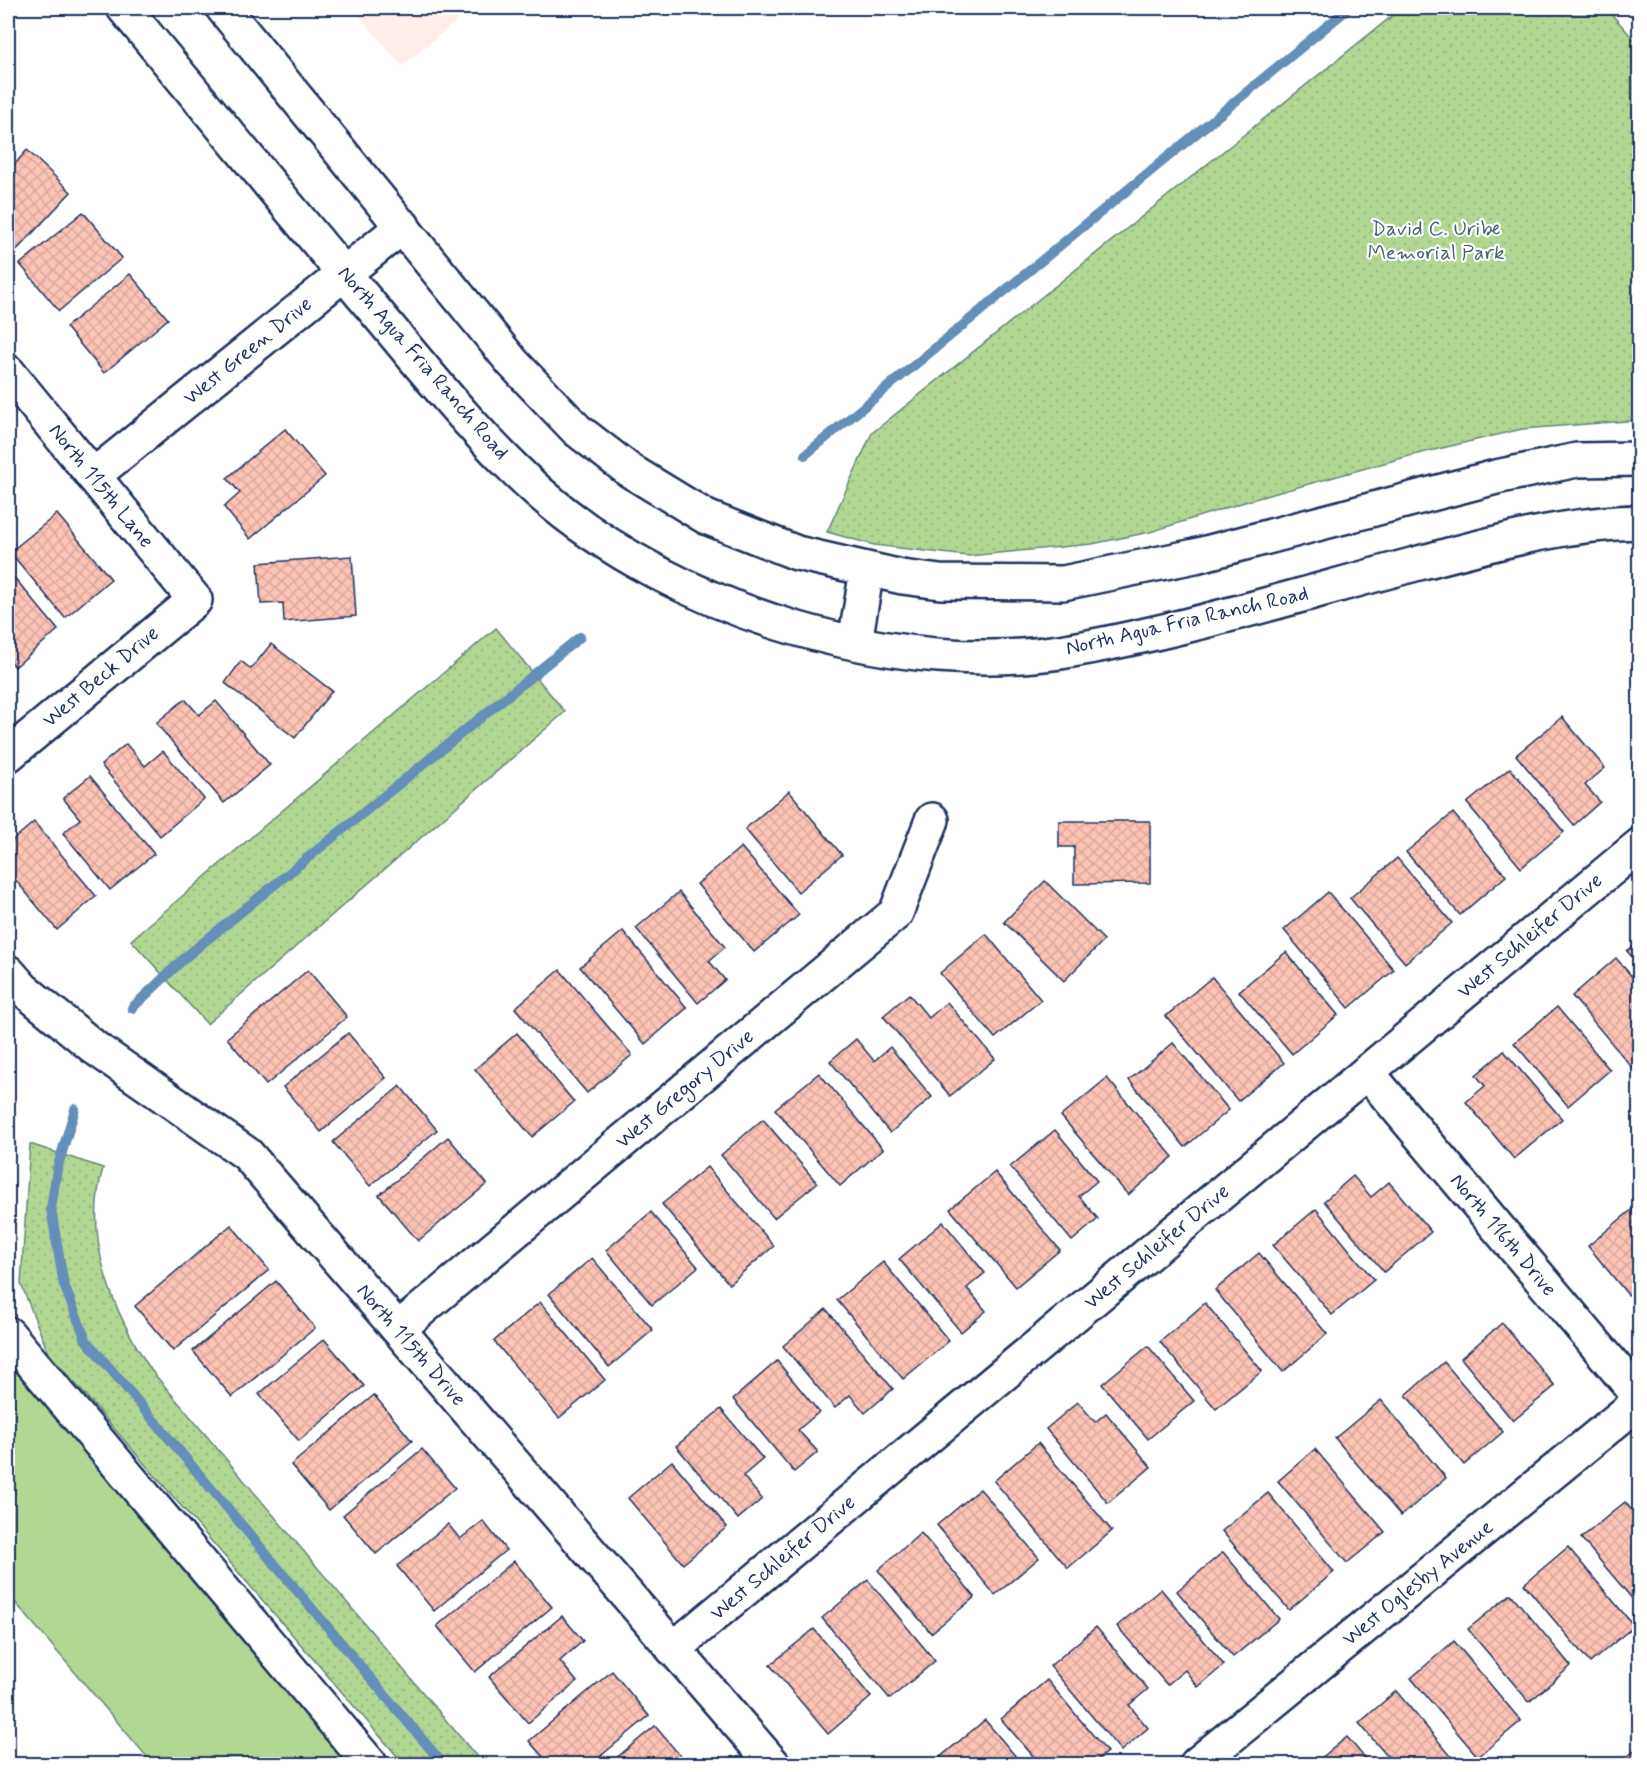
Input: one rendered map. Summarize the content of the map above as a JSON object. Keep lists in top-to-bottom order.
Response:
{
  "streets": {
    "street": [
      "West Green Drive",
      "North Agua Fria Ranch Road",
      "North 115th Lane",
      "West Beck Drive",
      "West Schleifer Drive",
      "West Gregory Drive",
      "North 116th Drive",
      "North 115th Drive",
      "West Oglesby Avenue"
    ]
  },
  "crossings": [
    ["West Green Drive", "North Agua Fria Ranch Road"],
    ["West Green Drive", "North 115th Lane"],
    ["North 115th Lane", "West Beck Drive"],
    ["West Schleifer Drive", "North 116th Drive"],
    ["West Schleifer Drive", "North 115th Drive"],
    ["West Gregory Drive", "North 115th Drive"],
    ["North 116th Drive", "West Oglesby Avenue"]
  ],
  "parks": ["David C. Uribe Memorial Park"]
}
